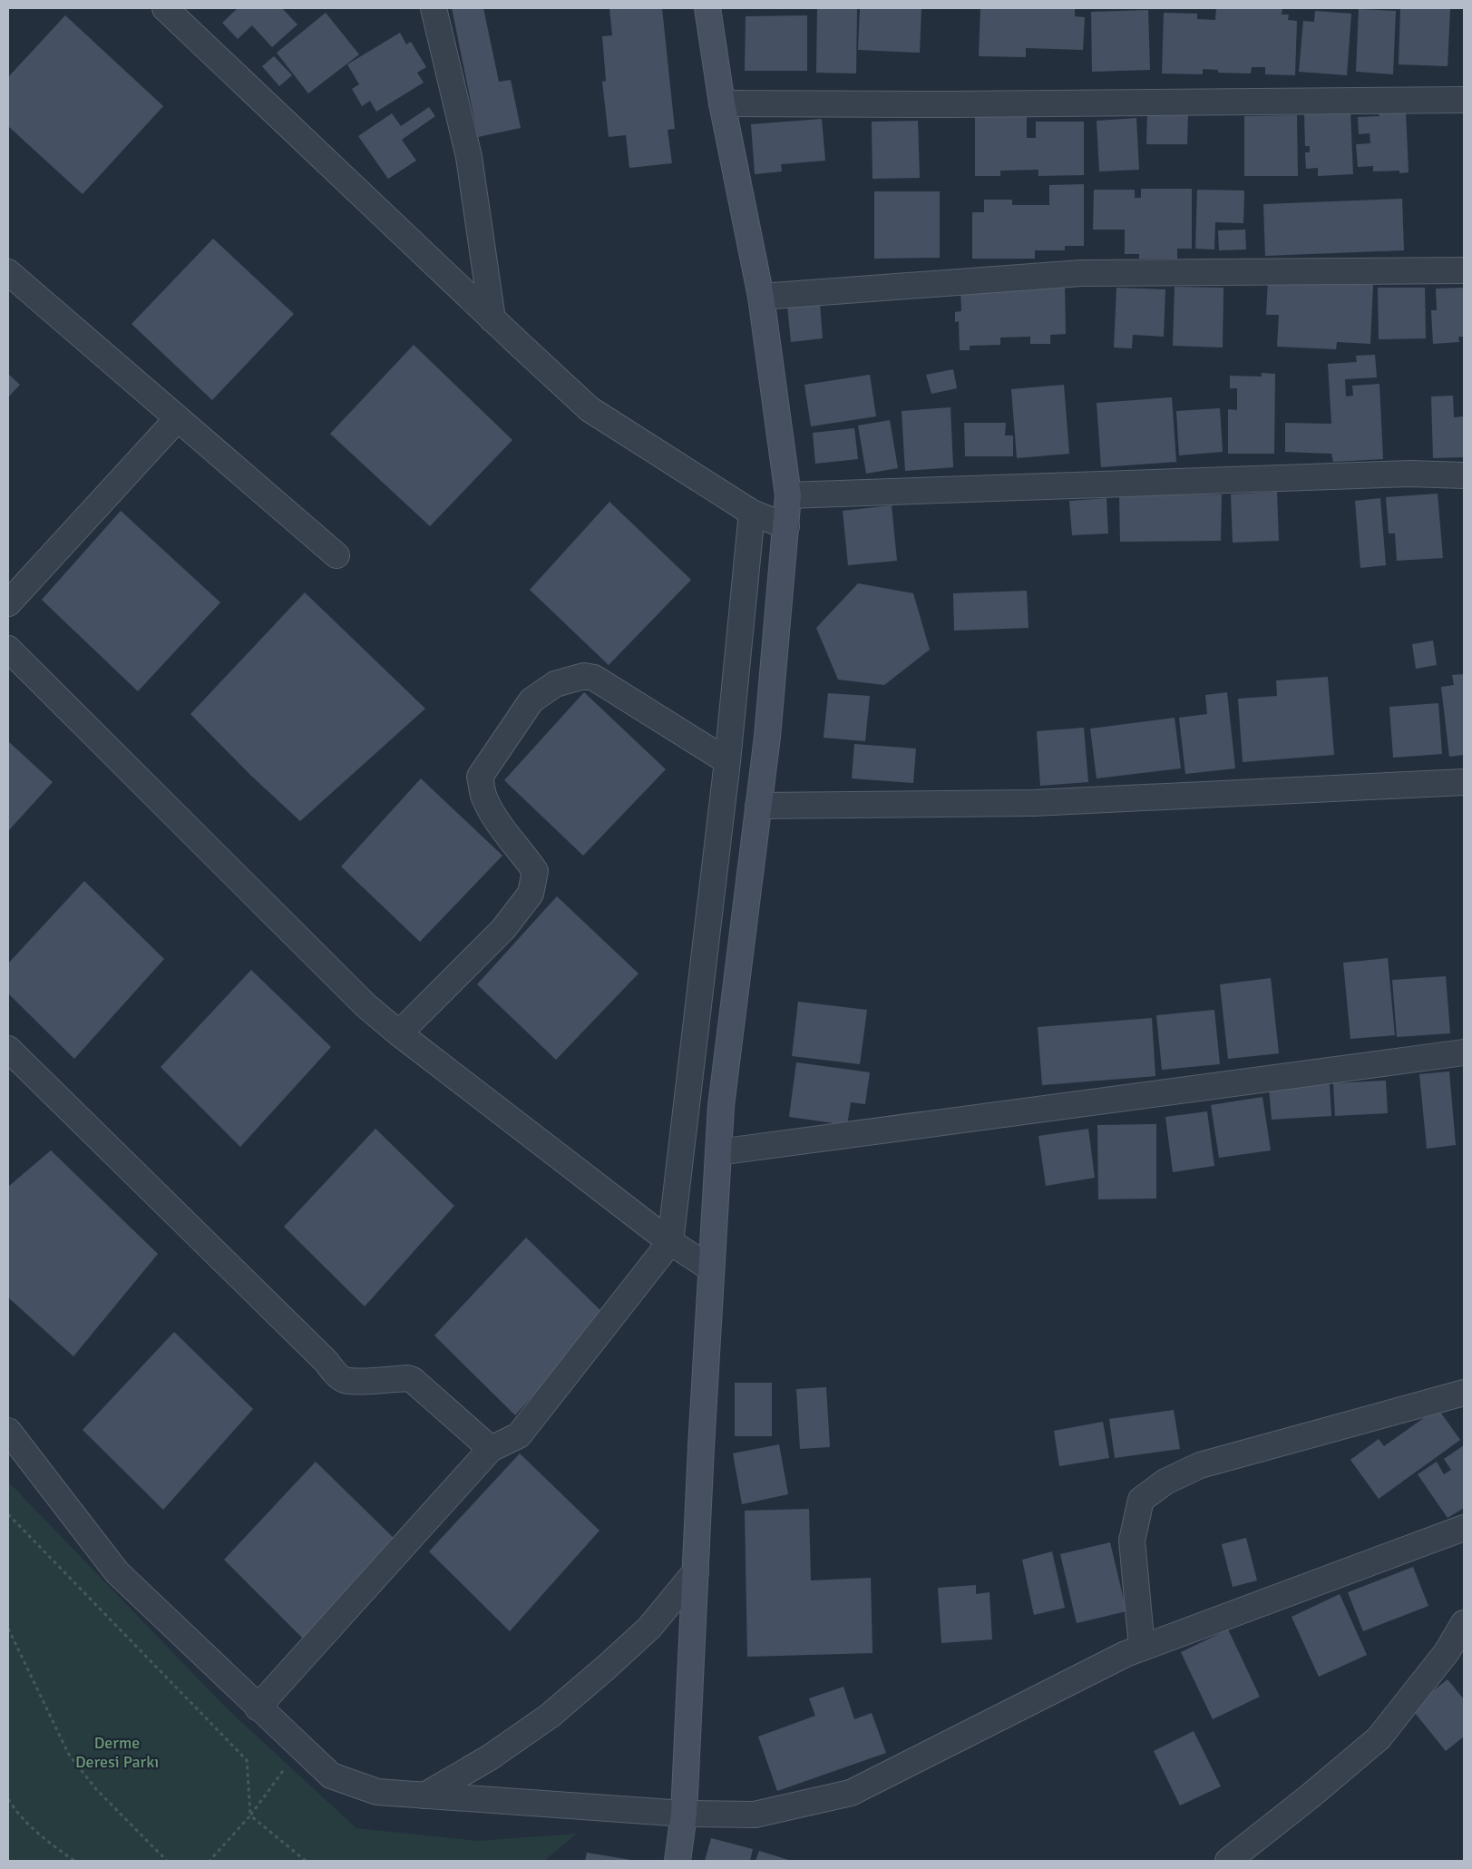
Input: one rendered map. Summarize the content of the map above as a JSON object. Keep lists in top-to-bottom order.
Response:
{
  "parks": ["Derme Deresi Parkı"]
}
